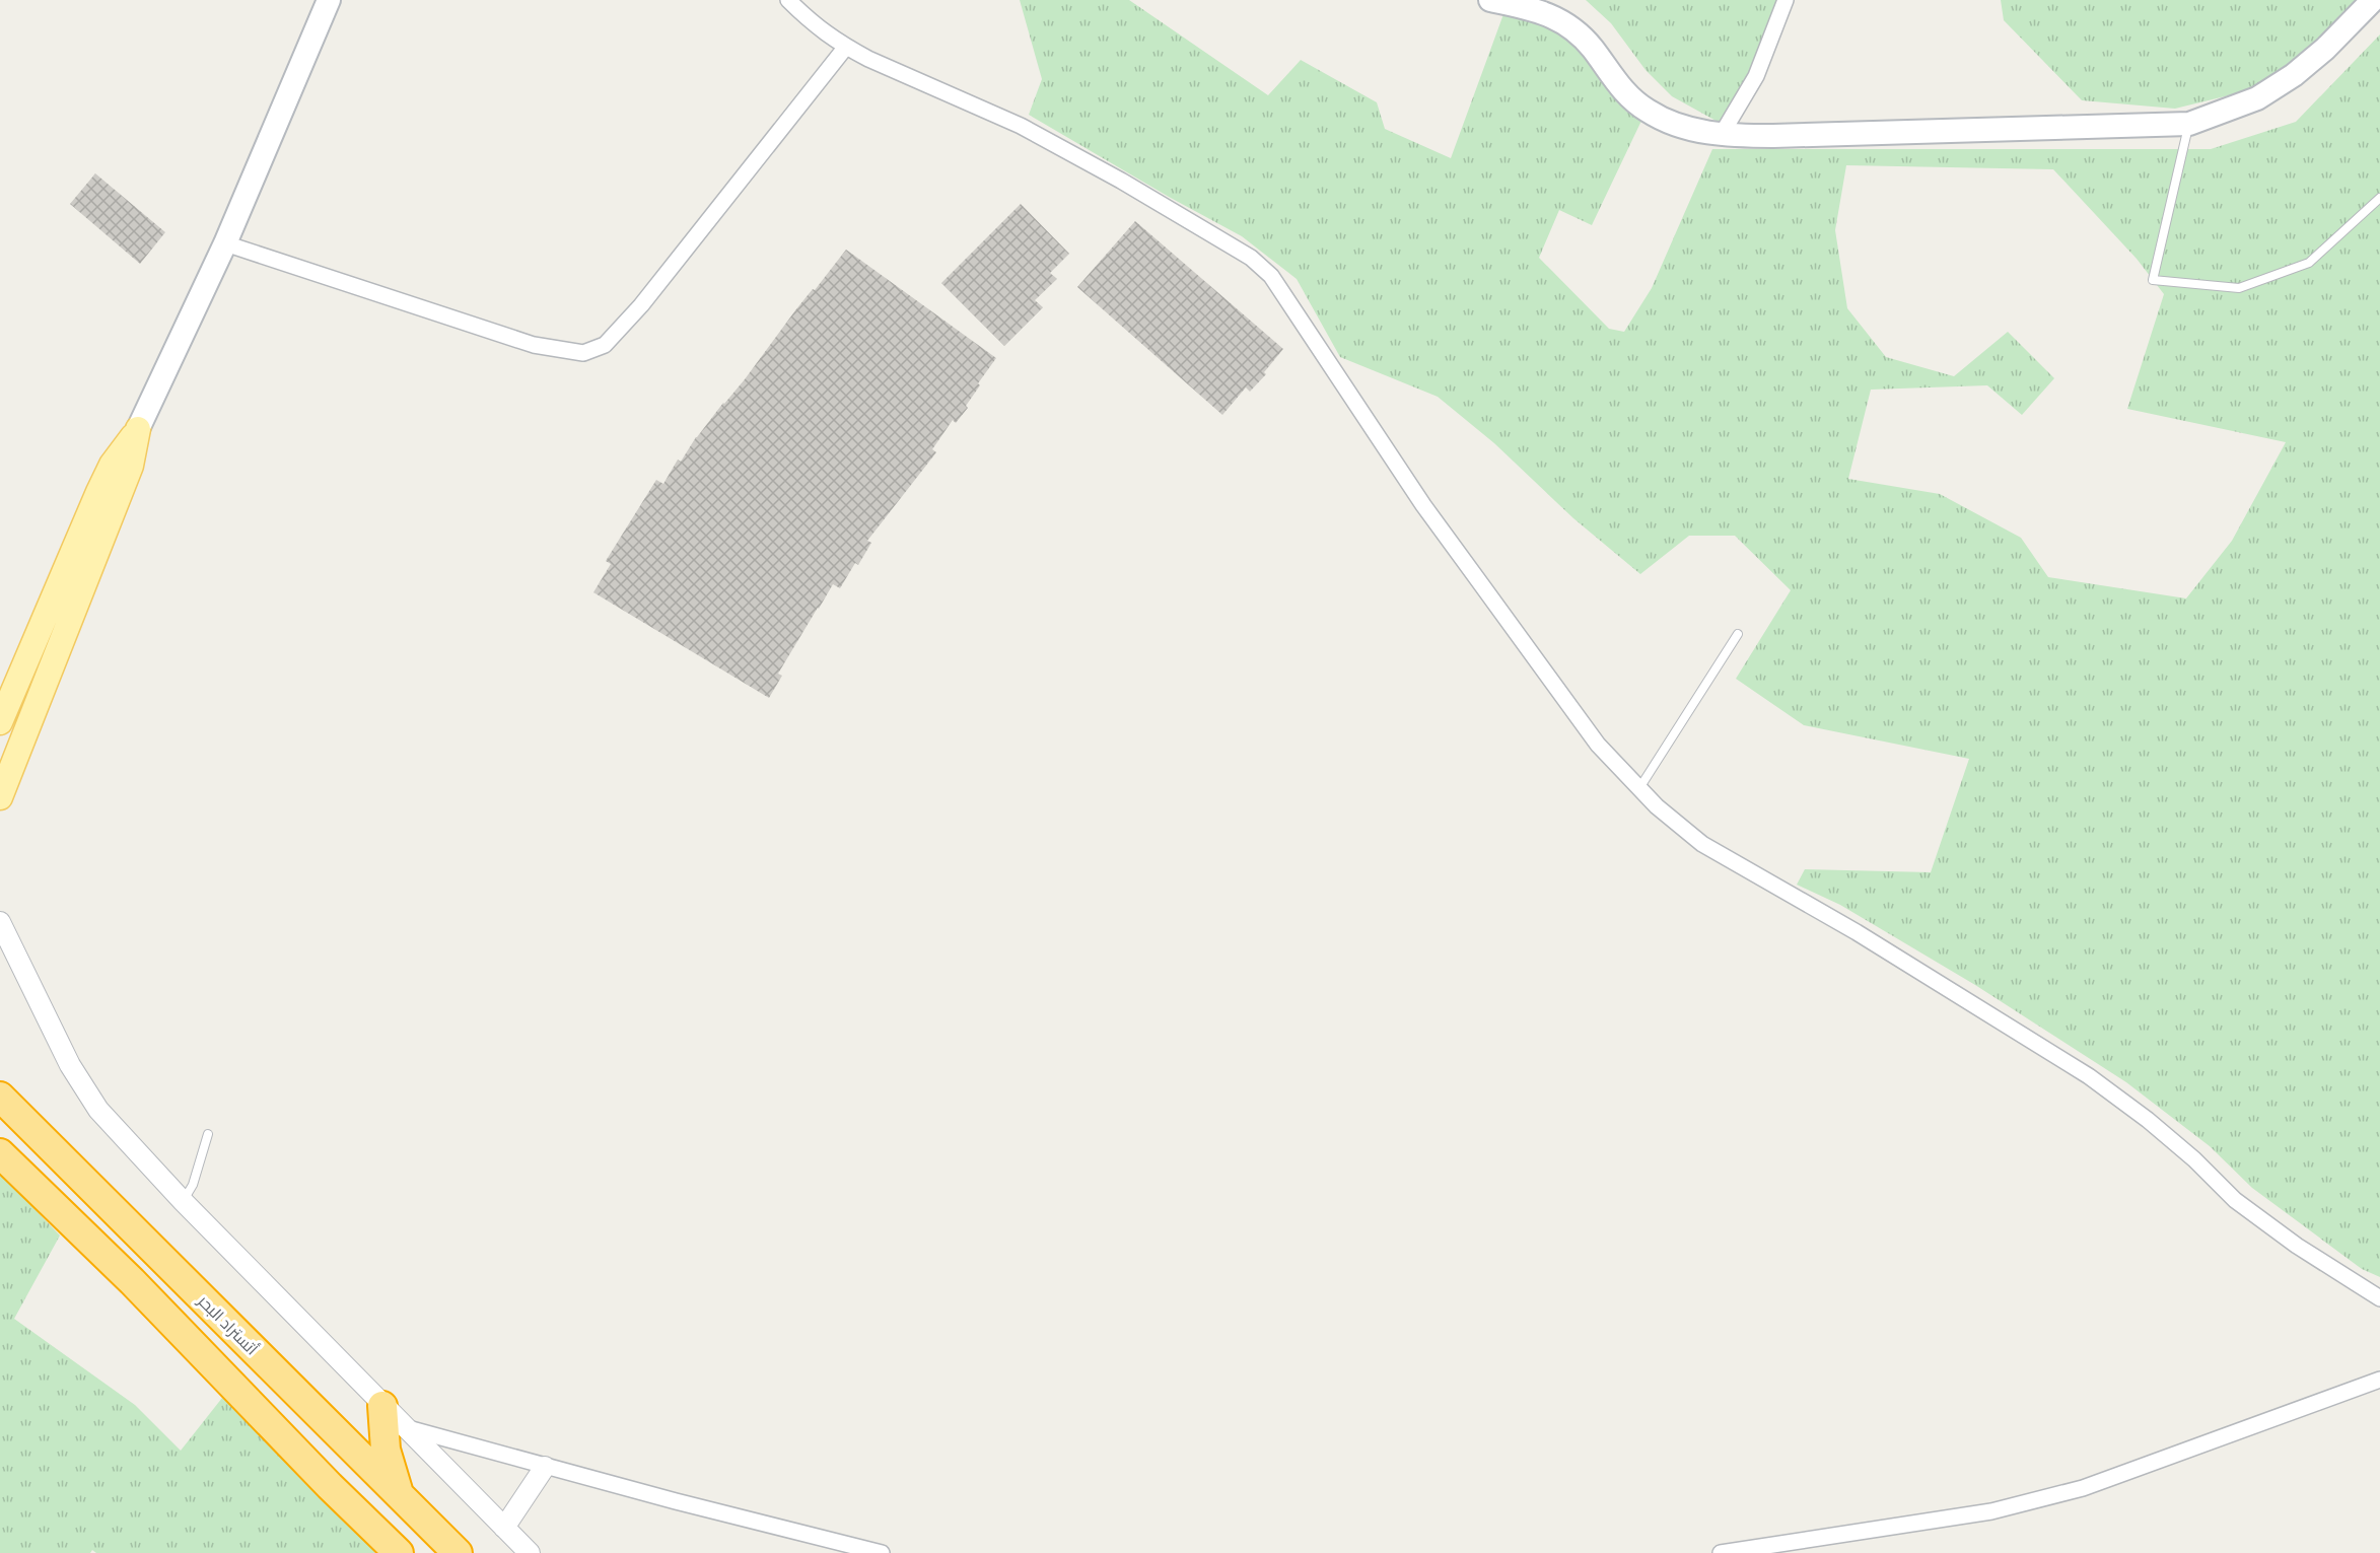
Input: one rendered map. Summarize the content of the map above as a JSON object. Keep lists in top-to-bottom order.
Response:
{
  "streets": {
    "highway": ["أتستراد البحر"]
  }
}
